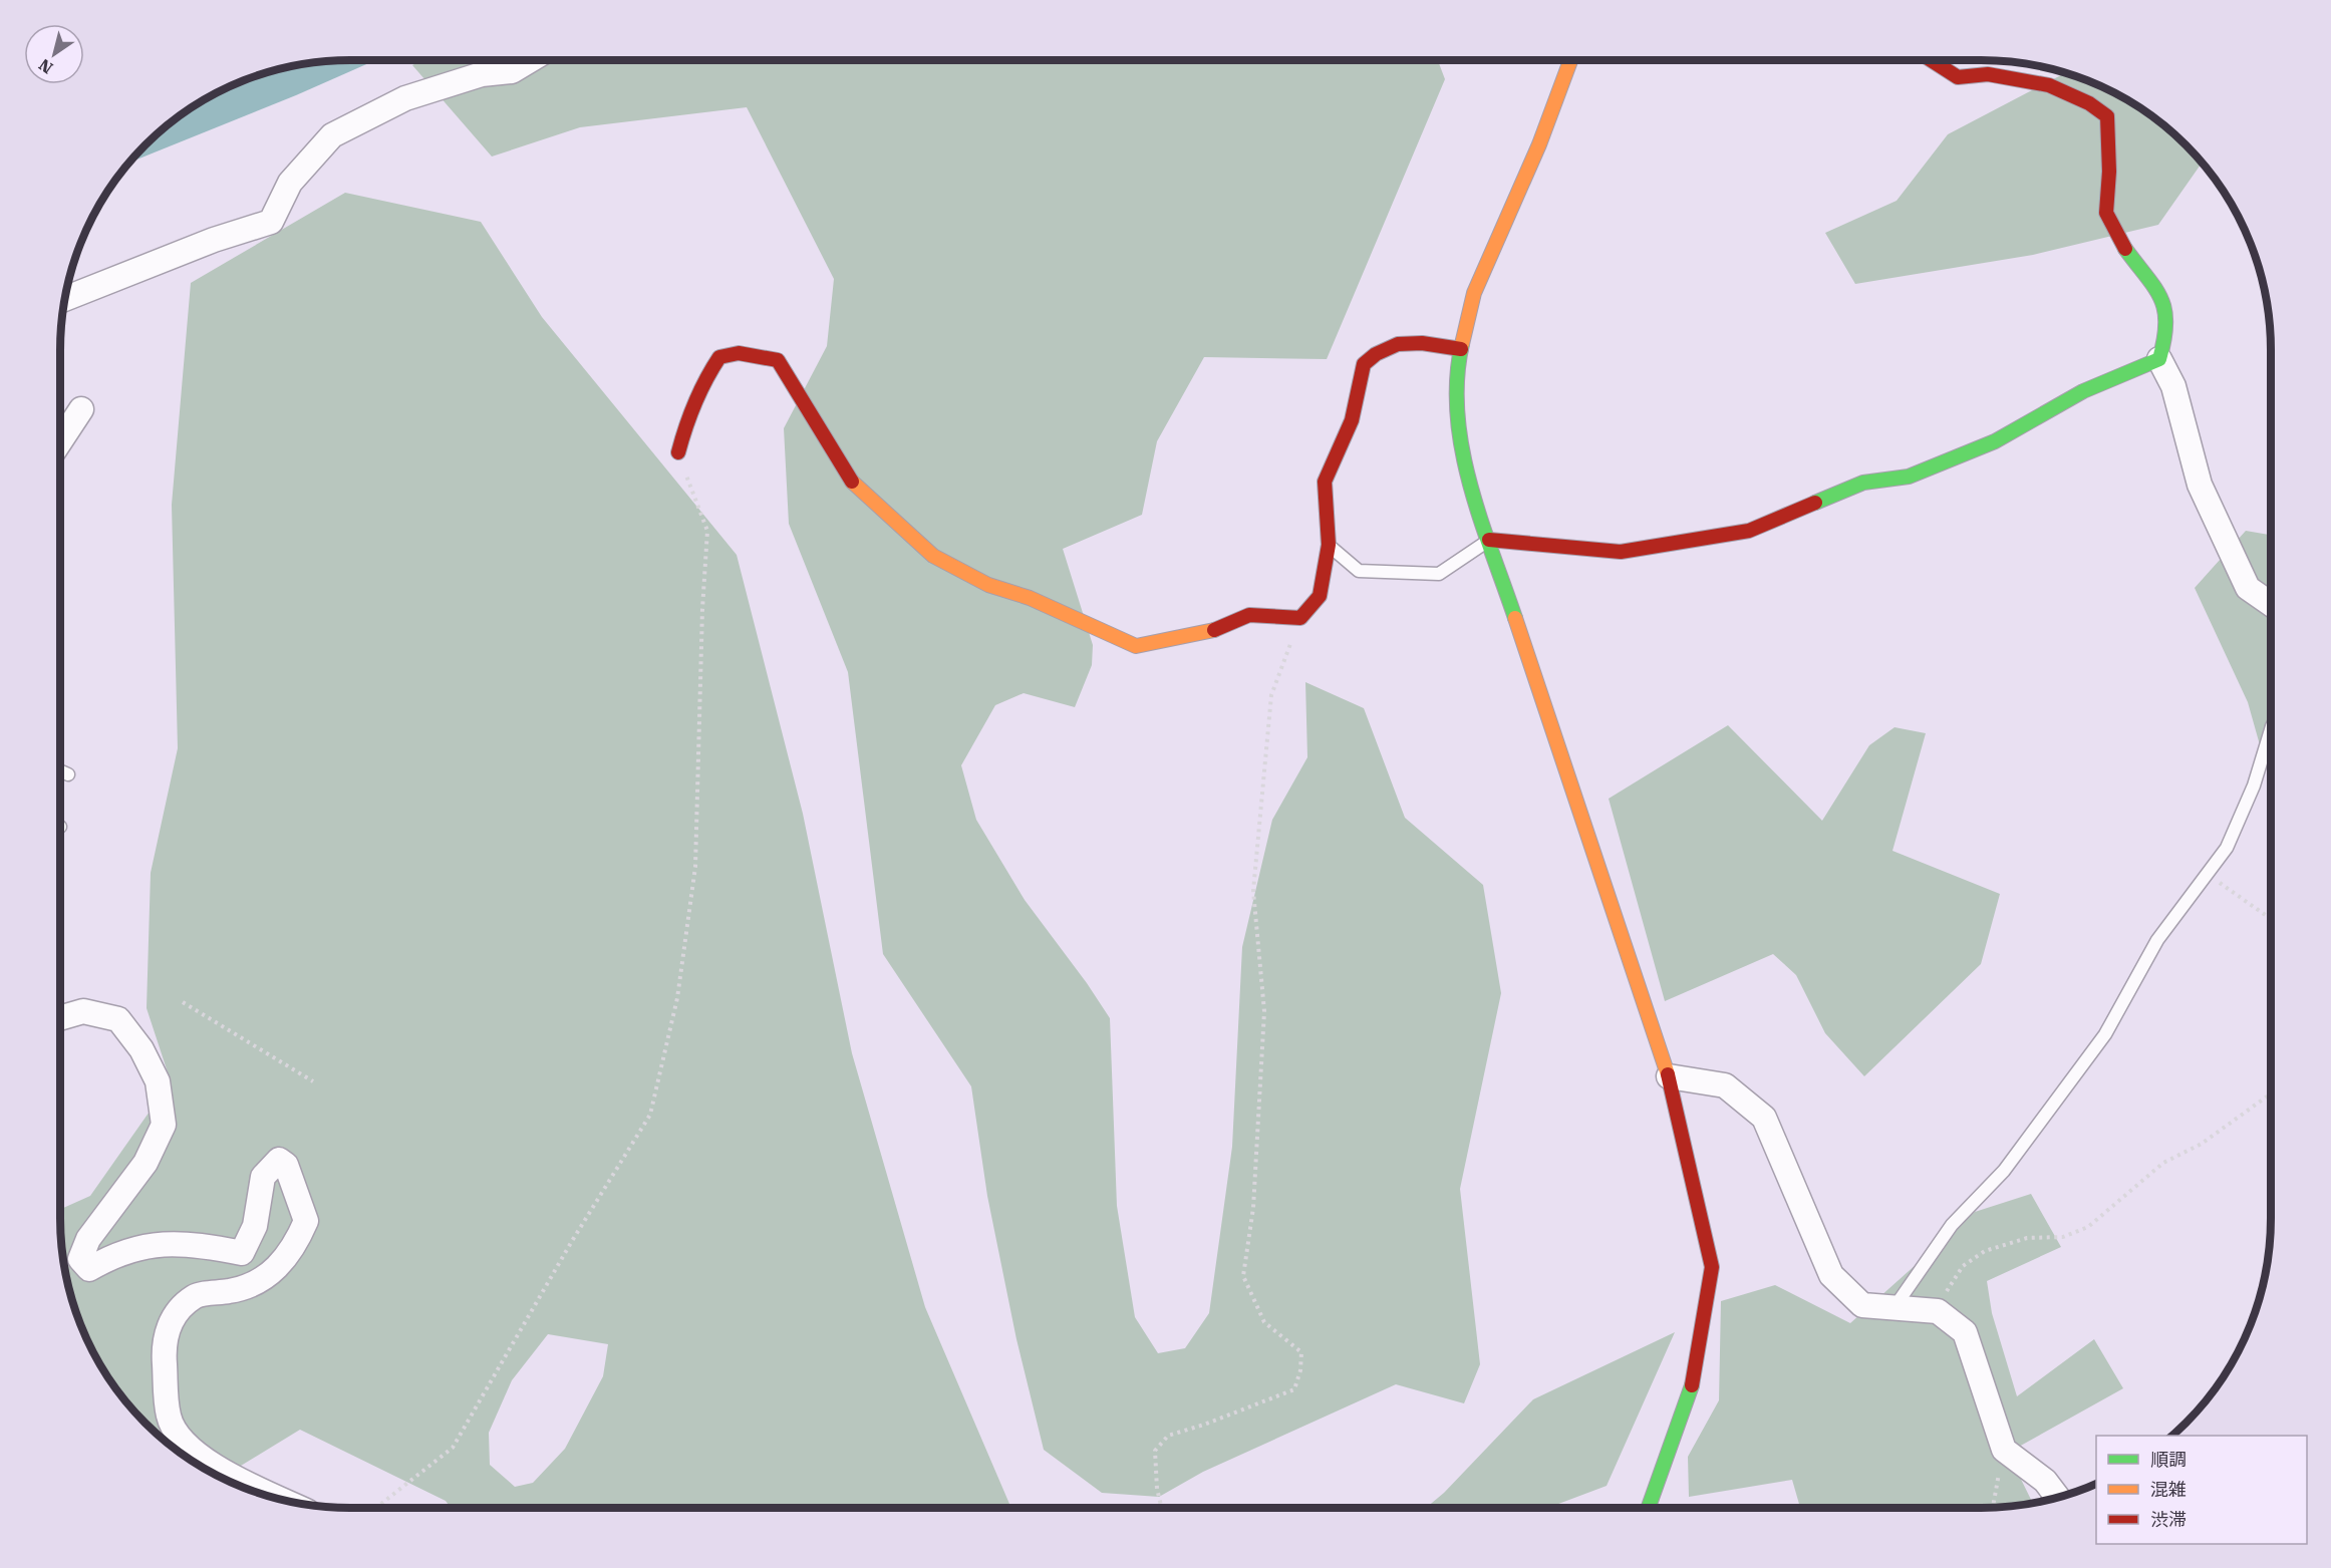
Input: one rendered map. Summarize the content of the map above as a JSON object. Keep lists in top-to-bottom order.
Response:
{
  "legend": ["順調", "混雑", "渋滞"],
  "north": "bottom left"
}
